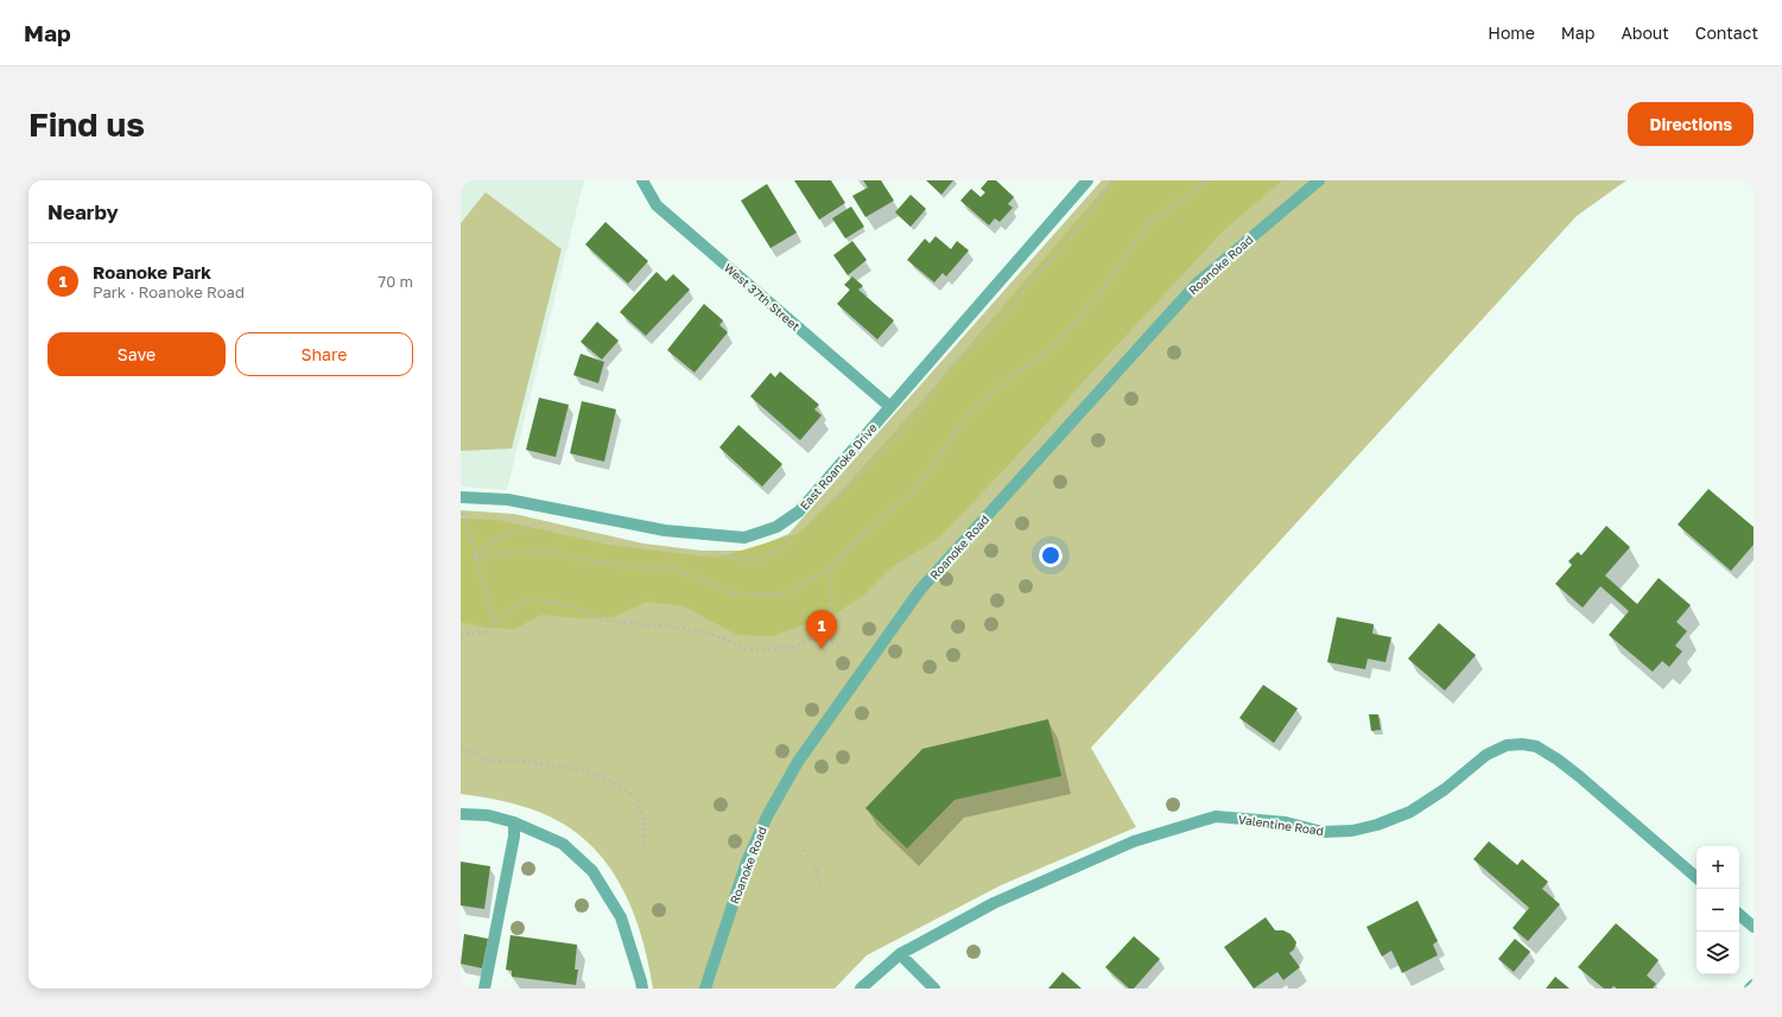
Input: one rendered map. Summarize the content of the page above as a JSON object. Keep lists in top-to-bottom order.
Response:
{
  "streets": {
    "street": [
      "Roanoke Road",
      "West 37th Street",
      "East Roanoke Drive",
      "Valentine Road"
    ]
  },
  "crossings": [
    ["West 37th Street", "East Roanoke Drive"]
  ],
  "page": {
    "header": "Map",
    "nav": [
      "Home",
      "Map",
      "About",
      "Contact"
    ],
    "buttons": [
      "Directions",
      ["Save", "Share"]
    ],
    "title": "Find us",
    "heading": "Nearby",
    "list": [
      {
        "mark": "1",
        "name": "Roanoke Park",
        "note": "Park · Roanoke Road",
        "value": "70 m"
      }
    ],
    "pins": "1",
    "map_buttons": ["+", "−"]
  }
}
